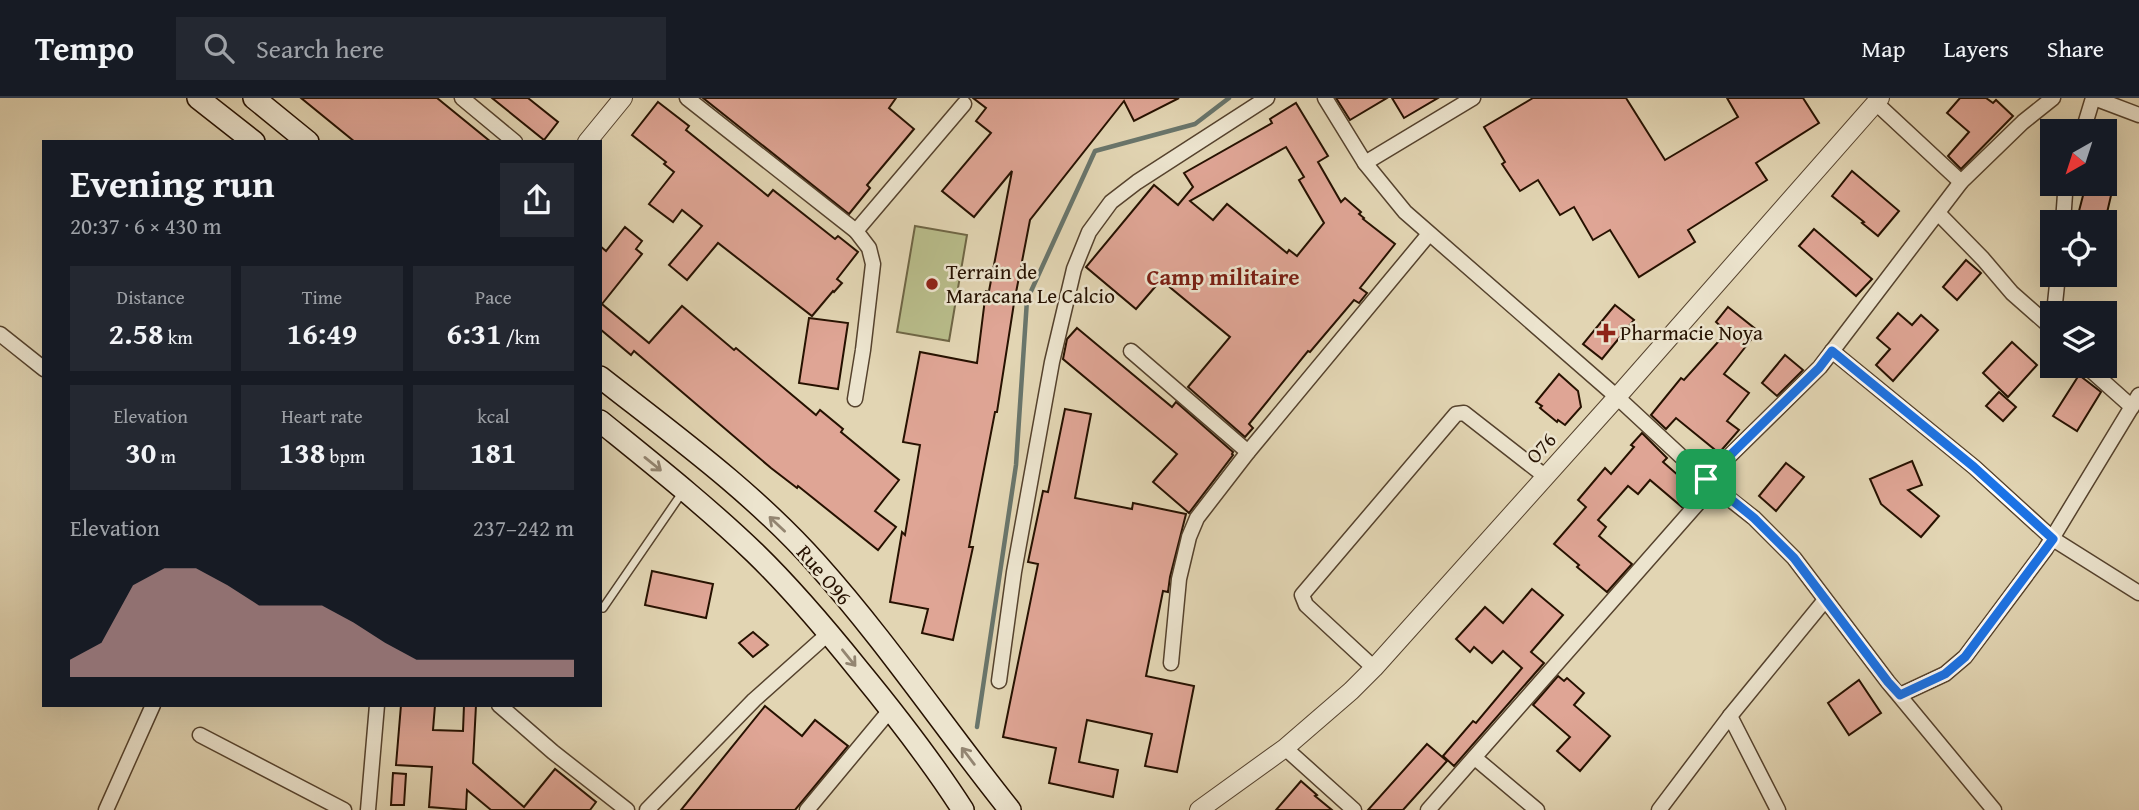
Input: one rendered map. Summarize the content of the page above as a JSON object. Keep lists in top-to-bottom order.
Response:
{
  "streets": {
    "main road": ["Rue O96"],
    "street": ["O76"]
  },
  "districts": ["Camp militaire"],
  "places": {
    "other": ["Terrain de Maracana Le Calcio"],
    "health": ["Pharmacie Noya"]
  },
  "north": "bottom left",
  "page": {
    "header": "Tempo",
    "search": "Search here",
    "nav": ["Map", "Layers", "Share"],
    "heading": ["Evening run", "20:37 · 6 × 430 m"],
    "stats": [
      ["Distance", "2.58 km"],
      ["Time", "16:49"],
      ["Pace", "6:31 /km"],
      ["Elevation", "30 m"],
      ["Heart rate", "138 bpm"],
      ["kcal", "181"]
    ],
    "chart": ["Elevation", "237–242 m"]
  }
}
